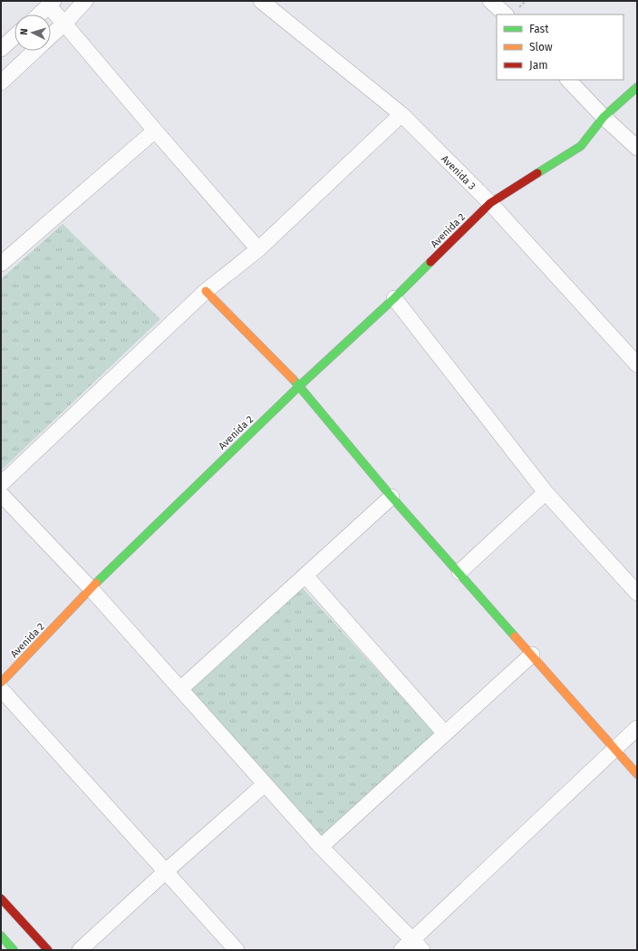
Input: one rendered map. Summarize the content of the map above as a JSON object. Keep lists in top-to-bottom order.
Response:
{
  "streets": {
    "street": ["Avenida 3", "Avenida 2"]
  },
  "crossings": [
    ["Avenida 3", "Avenida 2"]
  ],
  "legend": ["Fast", "Slow", "Jam"],
  "north": "left"
}
